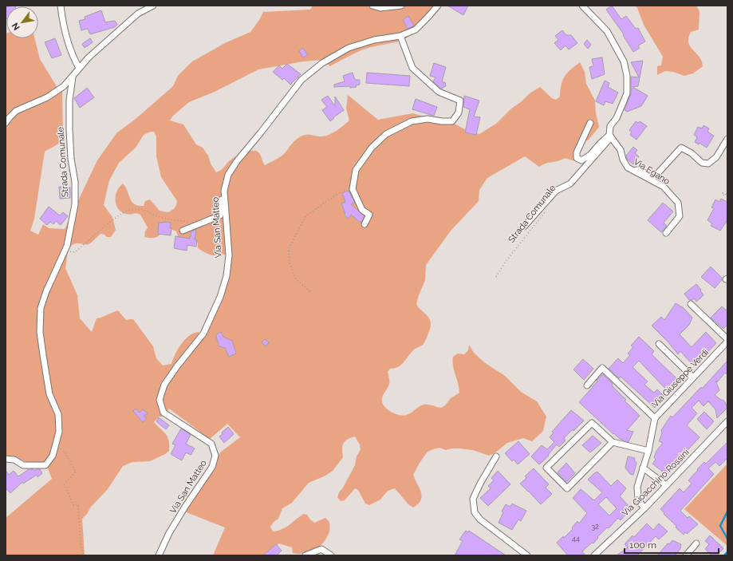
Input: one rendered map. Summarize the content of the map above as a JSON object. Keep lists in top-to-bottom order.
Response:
{
  "streets": {
    "street": [
      "Strada Comunale",
      "Via Egano",
      "Via San Matteo",
      "Via Giuseppe Verdi",
      "Via Gioacchino Rossini"
    ]
  },
  "crossings": [
    ["Strada Comunale", "Via Egano"],
    ["Via Giuseppe Verdi", "Via Gioacchino Rossini"]
  ],
  "house_numbers": ["32", "44"],
  "scale_bar": "100 m",
  "north": "bottom left"
}
